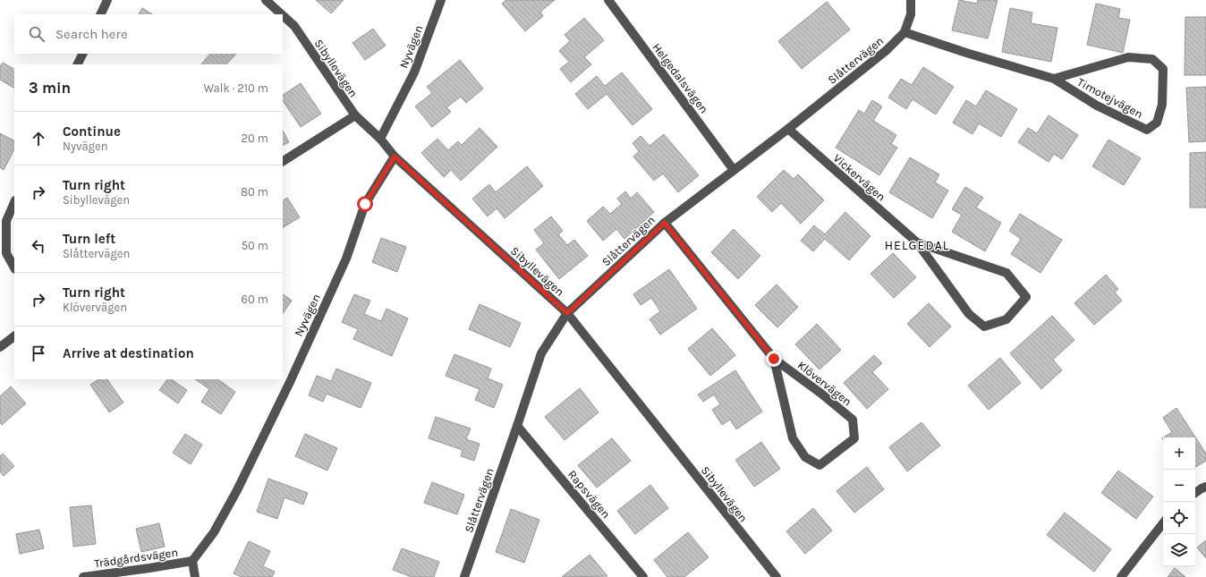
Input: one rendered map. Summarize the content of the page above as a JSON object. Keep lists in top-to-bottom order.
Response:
{
  "streets": {
    "street": [
      "Nyvägen",
      "Slåttervägen",
      "Sibyllevägen",
      "Helgedalsvägen",
      "Timotejvägen",
      "Vickervägen",
      "Klövervägen",
      "Rapsvägen",
      "Trädgårdsvägen"
    ]
  },
  "crossings": [
    ["Nyvägen", "Sibyllevägen"],
    ["Nyvägen", "Trädgårdsvägen"],
    ["Slåttervägen", "Sibyllevägen"],
    ["Slåttervägen", "Helgedalsvägen"],
    ["Slåttervägen", "Timotejvägen"],
    ["Slåttervägen", "Vickervägen"],
    ["Slåttervägen", "Klövervägen"],
    ["Slåttervägen", "Rapsvägen"]
  ],
  "districts": ["HELGEDAL"],
  "page": {
    "search": "Search here",
    "heading": ["3 min", "Walk · 210 m"],
    "list": [
      ["Continue", "Nyvägen", "20 m"],
      ["Turn right", "Sibyllevägen", "80 m"],
      ["Turn left", "Slåttervägen", "50 m"],
      ["Turn right", "Klövervägen", "60 m"],
      "Arrive at destination"
    ],
    "map_buttons": ["+", "−"]
  }
}
